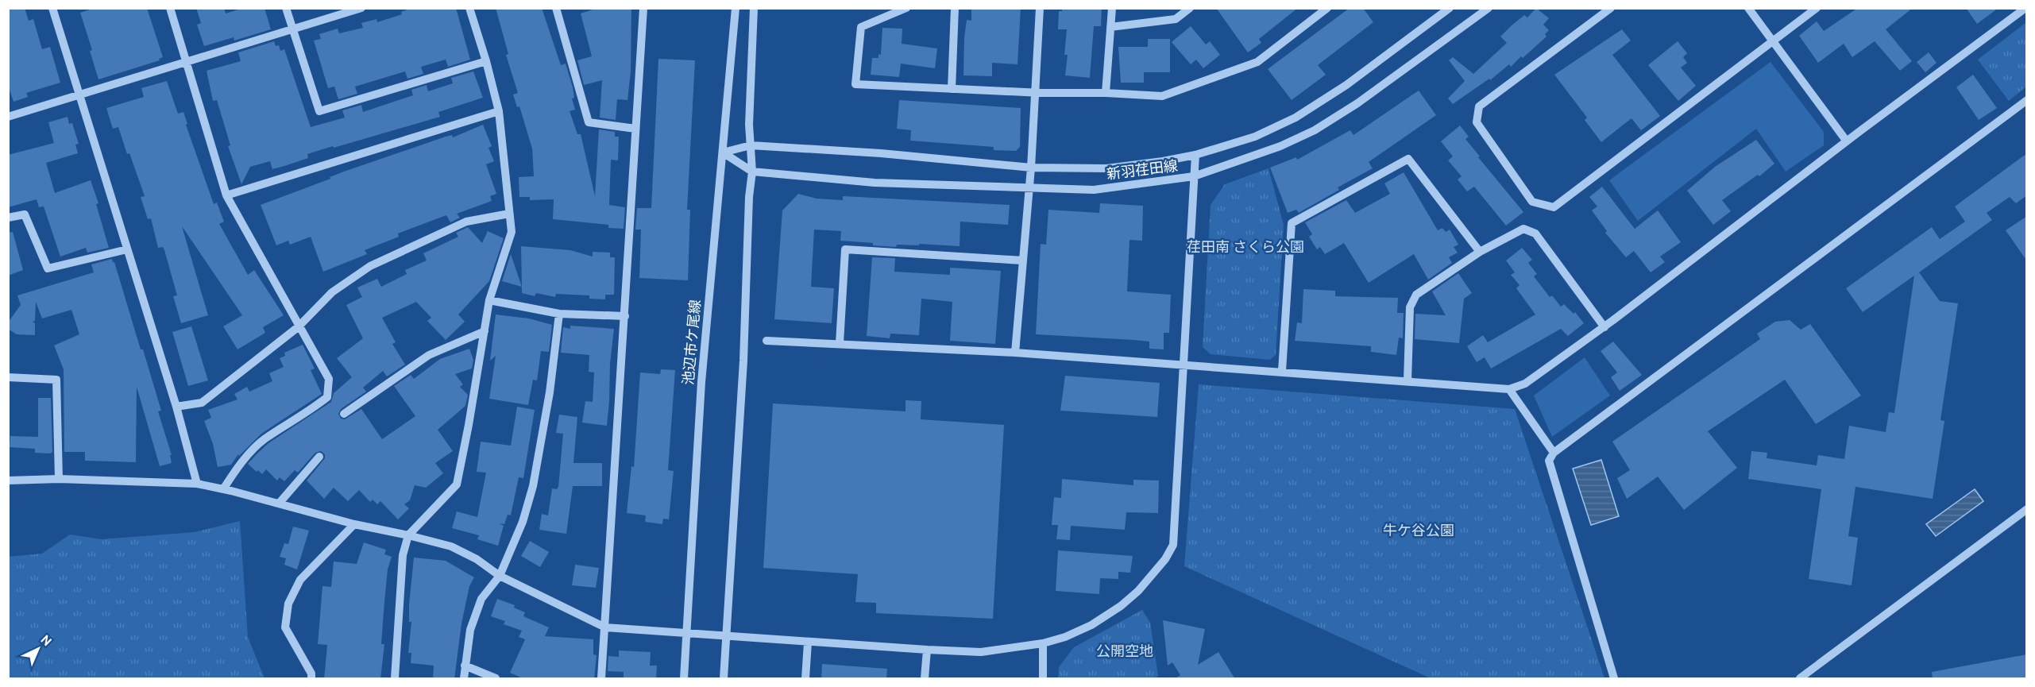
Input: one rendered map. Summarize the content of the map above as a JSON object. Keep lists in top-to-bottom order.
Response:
{
  "streets": {
    "street": ["新羽荏田線", "池辺市ケ尾線"]
  },
  "crossings": [
    ["新羽荏田線", "池辺市ケ尾線"]
  ],
  "parks": ["荏田南 さくら公園", "牛ケ谷公園", "公開空地"],
  "north": "top right"
}
